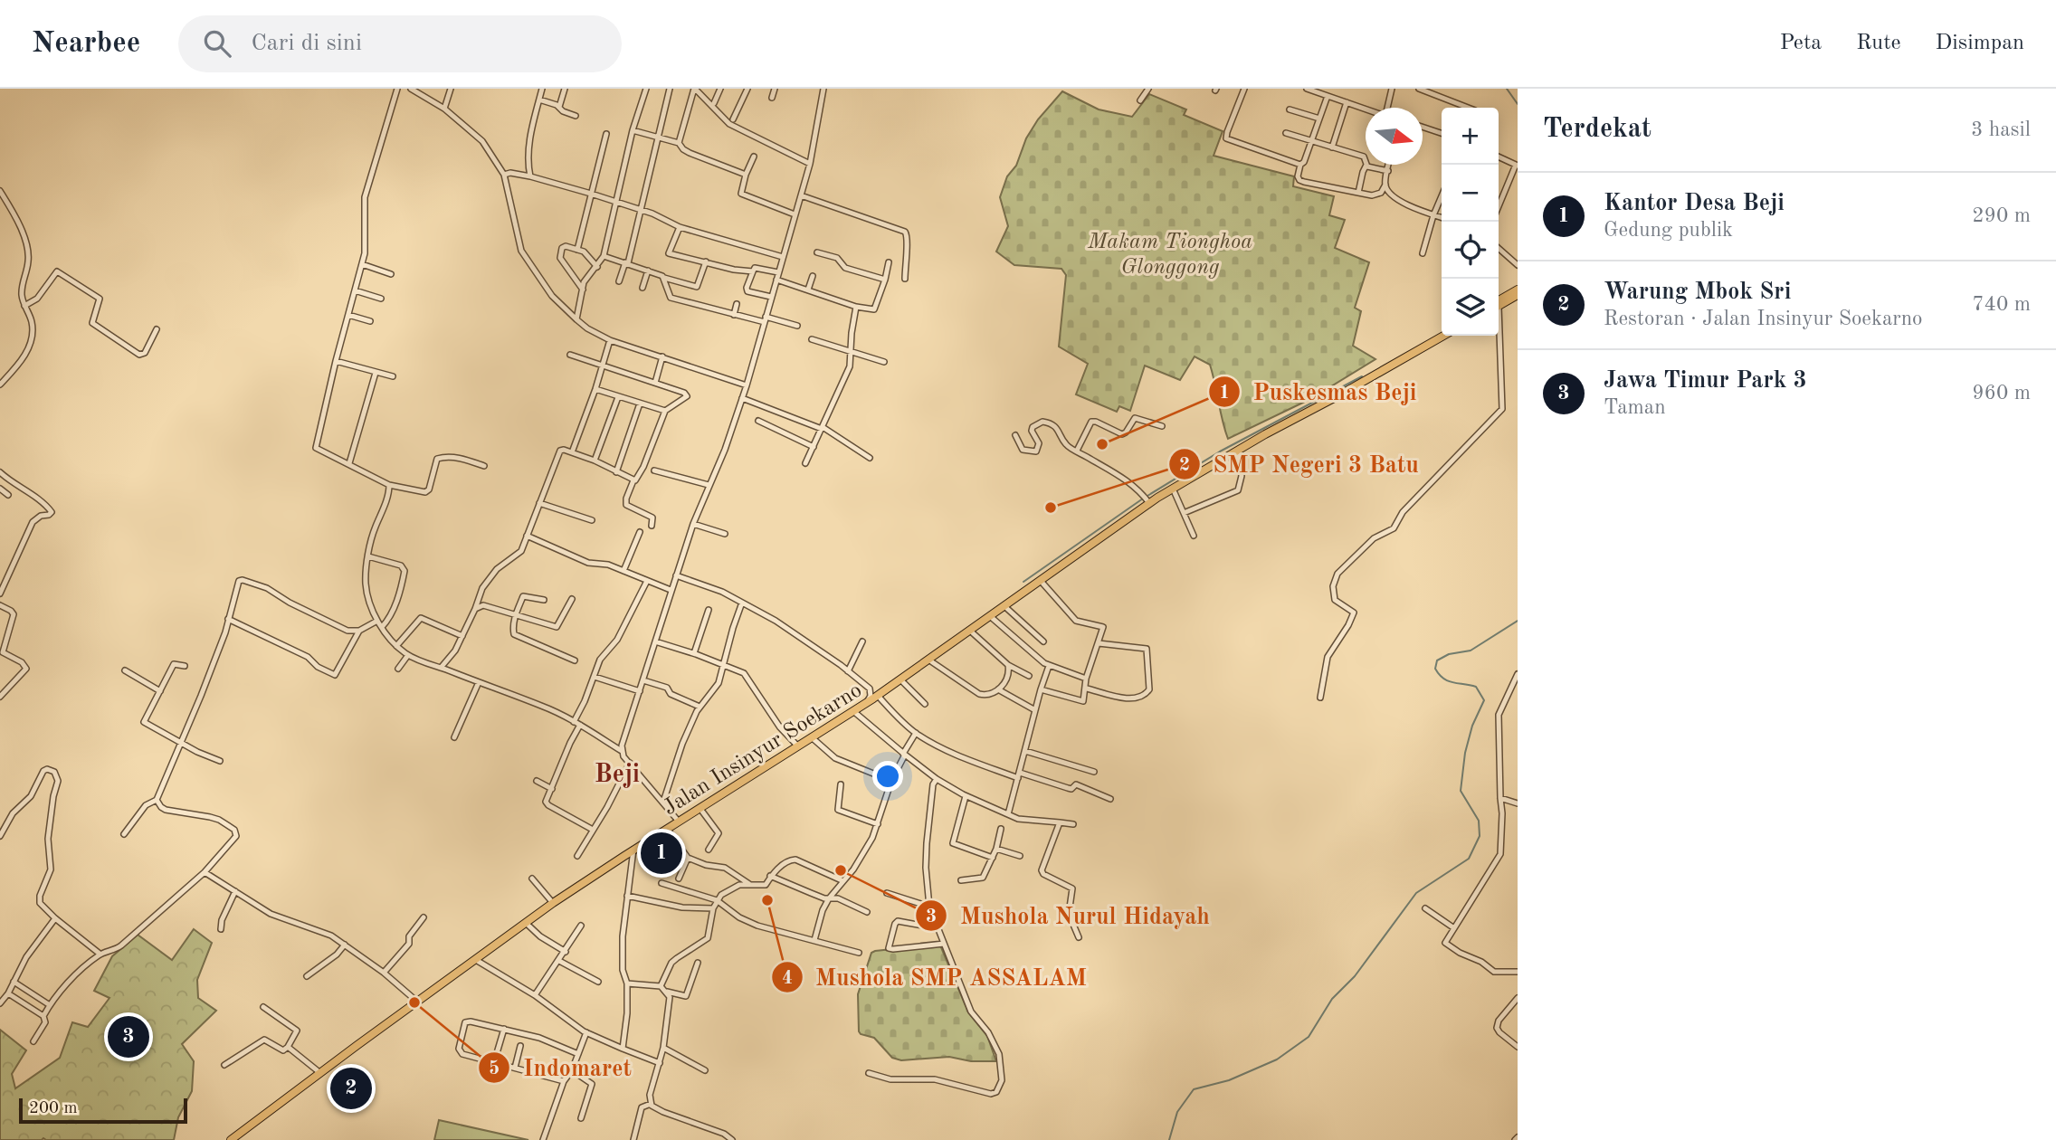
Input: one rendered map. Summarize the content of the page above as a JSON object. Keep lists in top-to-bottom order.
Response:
{
  "streets": {
    "main road": ["Jalan Insinyur Soekarno"]
  },
  "districts": ["Beji"],
  "parks": ["Makam Tionghoa Glonggong"],
  "places": [
    "Puskesmas Beji",
    "SMP Negeri 3 Batu",
    "Mushola Nurul Hidayah",
    "Mushola SMP ASSALAM",
    "Indomaret"
  ],
  "scale_bar": "200 m",
  "north": "right",
  "page": {
    "header": "Nearbee",
    "search": "Cari di sini",
    "nav": ["Peta", "Rute", "Disimpan"],
    "heading": ["Terdekat", "3 hasil"],
    "map_buttons": ["+", "−"],
    "list": [
      {
        "mark": "1",
        "name": "Kantor Desa Beji",
        "note": "Gedung publik",
        "value": "290 m"
      },
      {
        "mark": "2",
        "name": "Warung Mbok Sri",
        "note": "Restoran · Jalan Insinyur Soekarno",
        "value": "740 m"
      },
      {
        "mark": "3",
        "name": "Jawa Timur Park 3",
        "note": "Taman",
        "value": "960 m"
      }
    ],
    "pins": ["1", "3", "2"],
    "scale": "200 m"
  }
}
